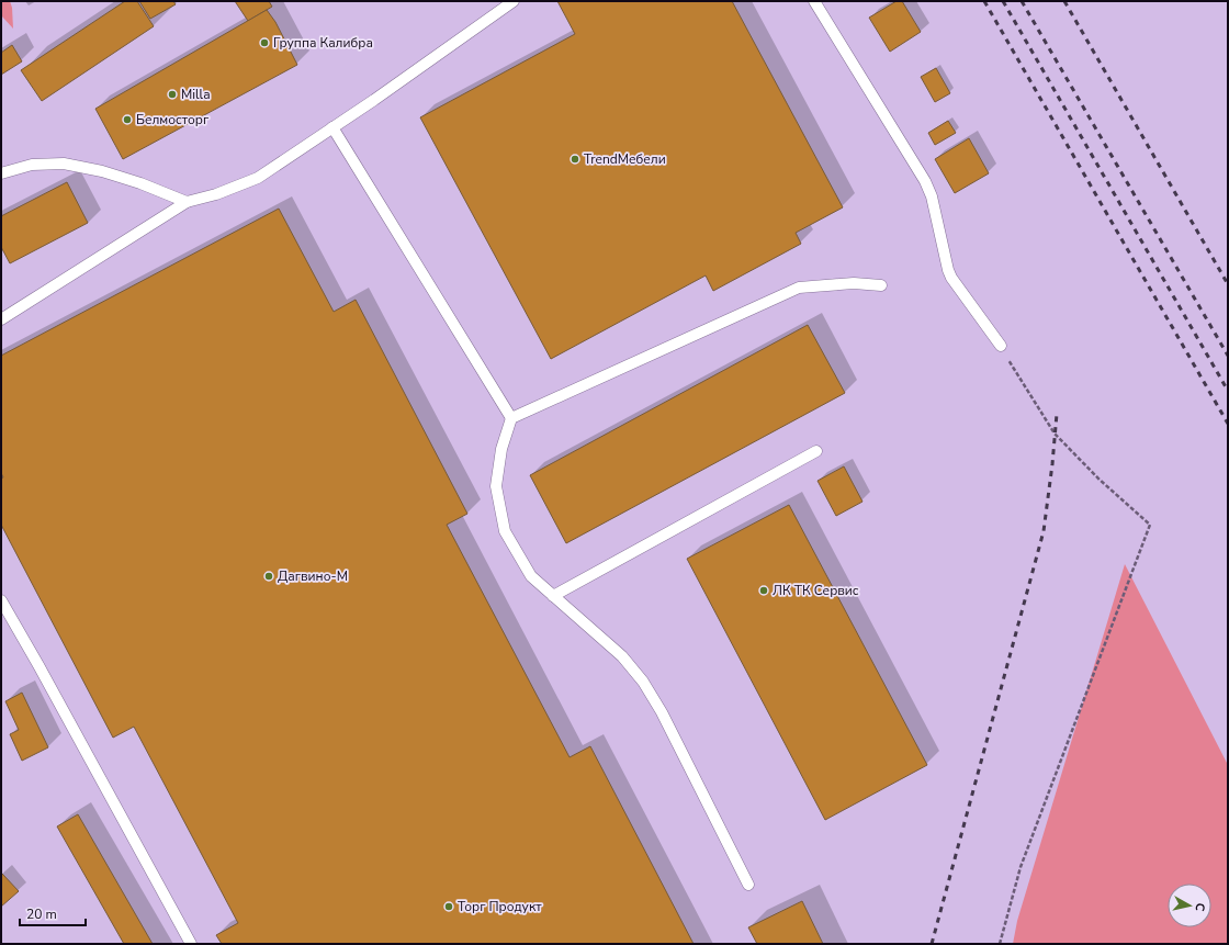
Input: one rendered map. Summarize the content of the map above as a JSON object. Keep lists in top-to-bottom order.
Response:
{
  "places": [
    "Группа Калибра",
    "Milla",
    "Белмосторг",
    "TrendМебели",
    "Дагвино-М",
    "ЛК ТК Сервис",
    "Торг Продукт"
  ],
  "scale_bar": "20 m",
  "north": "right"
}
